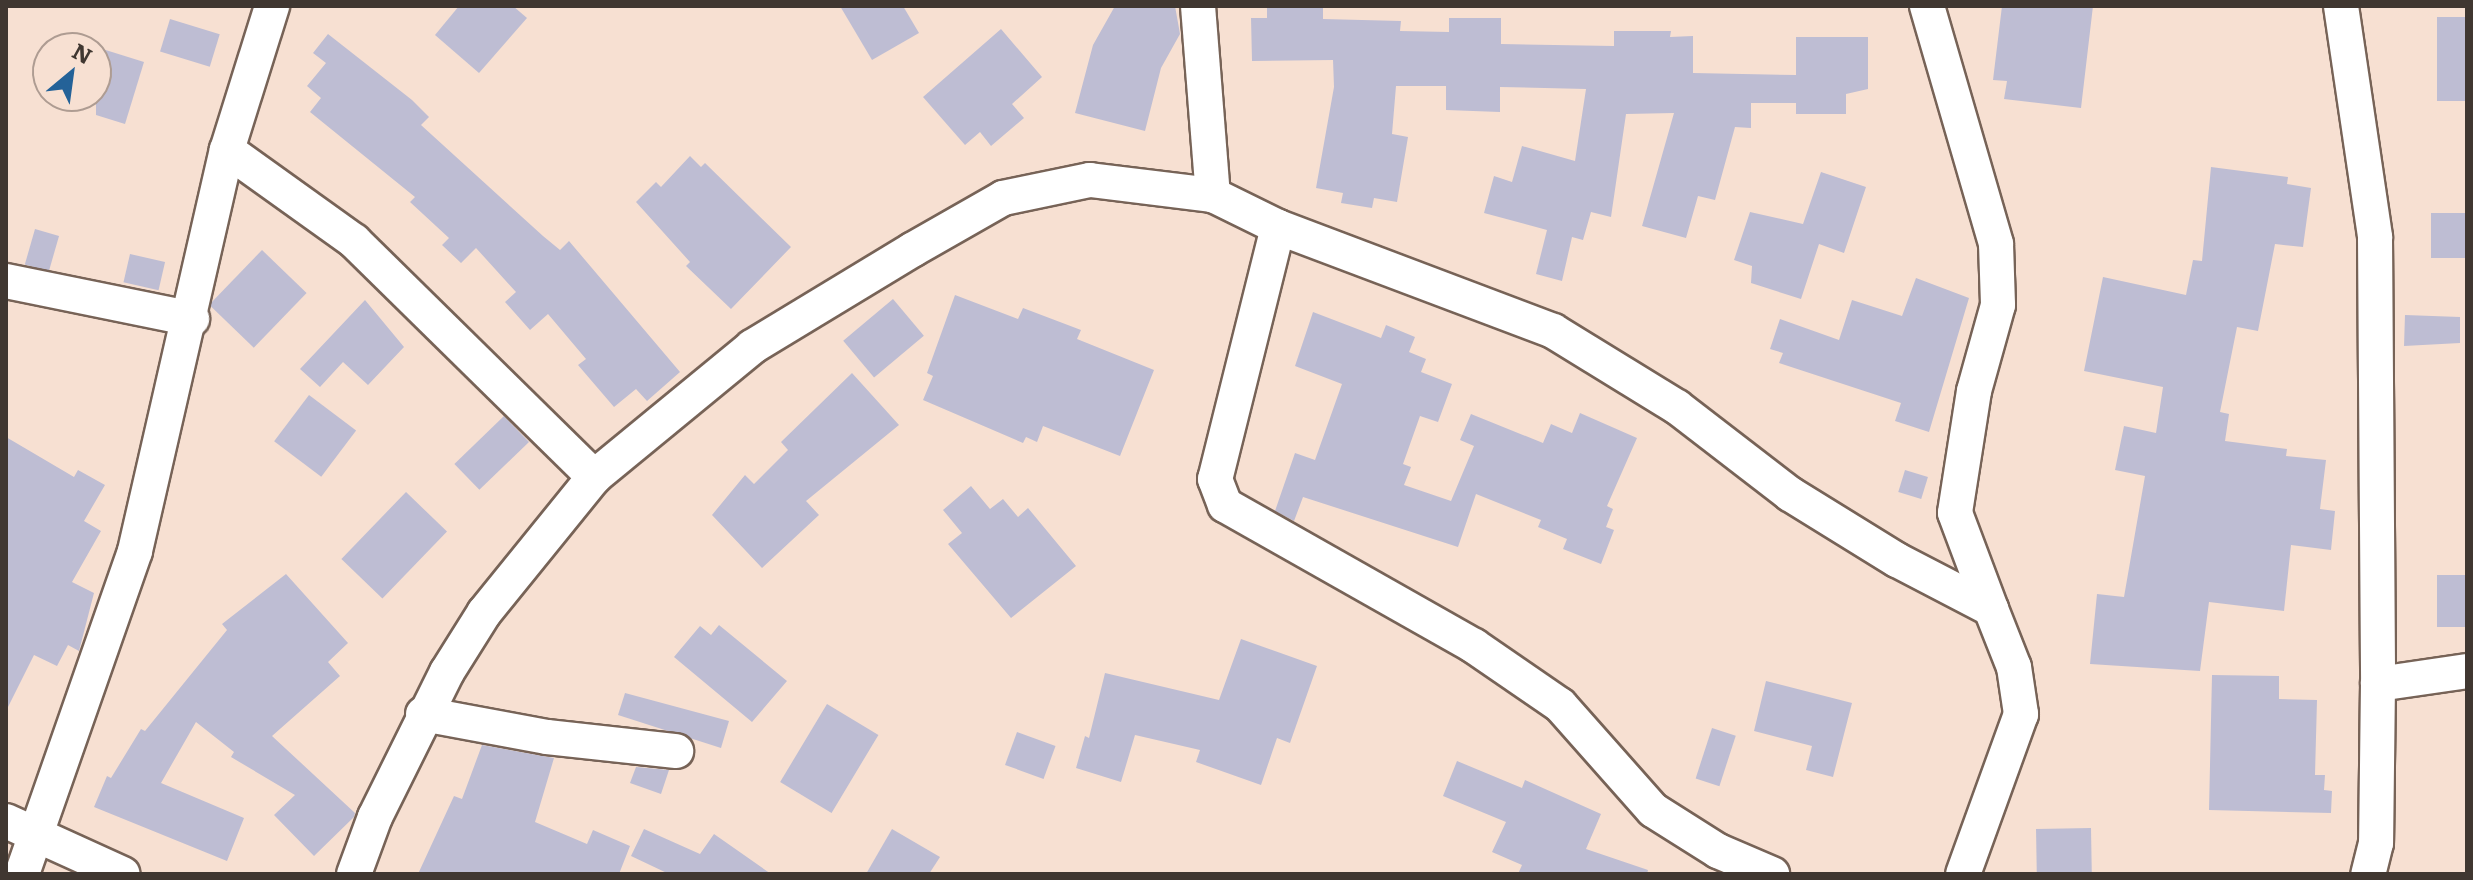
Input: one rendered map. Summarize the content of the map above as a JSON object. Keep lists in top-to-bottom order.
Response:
{
  "north": "top right"
}
